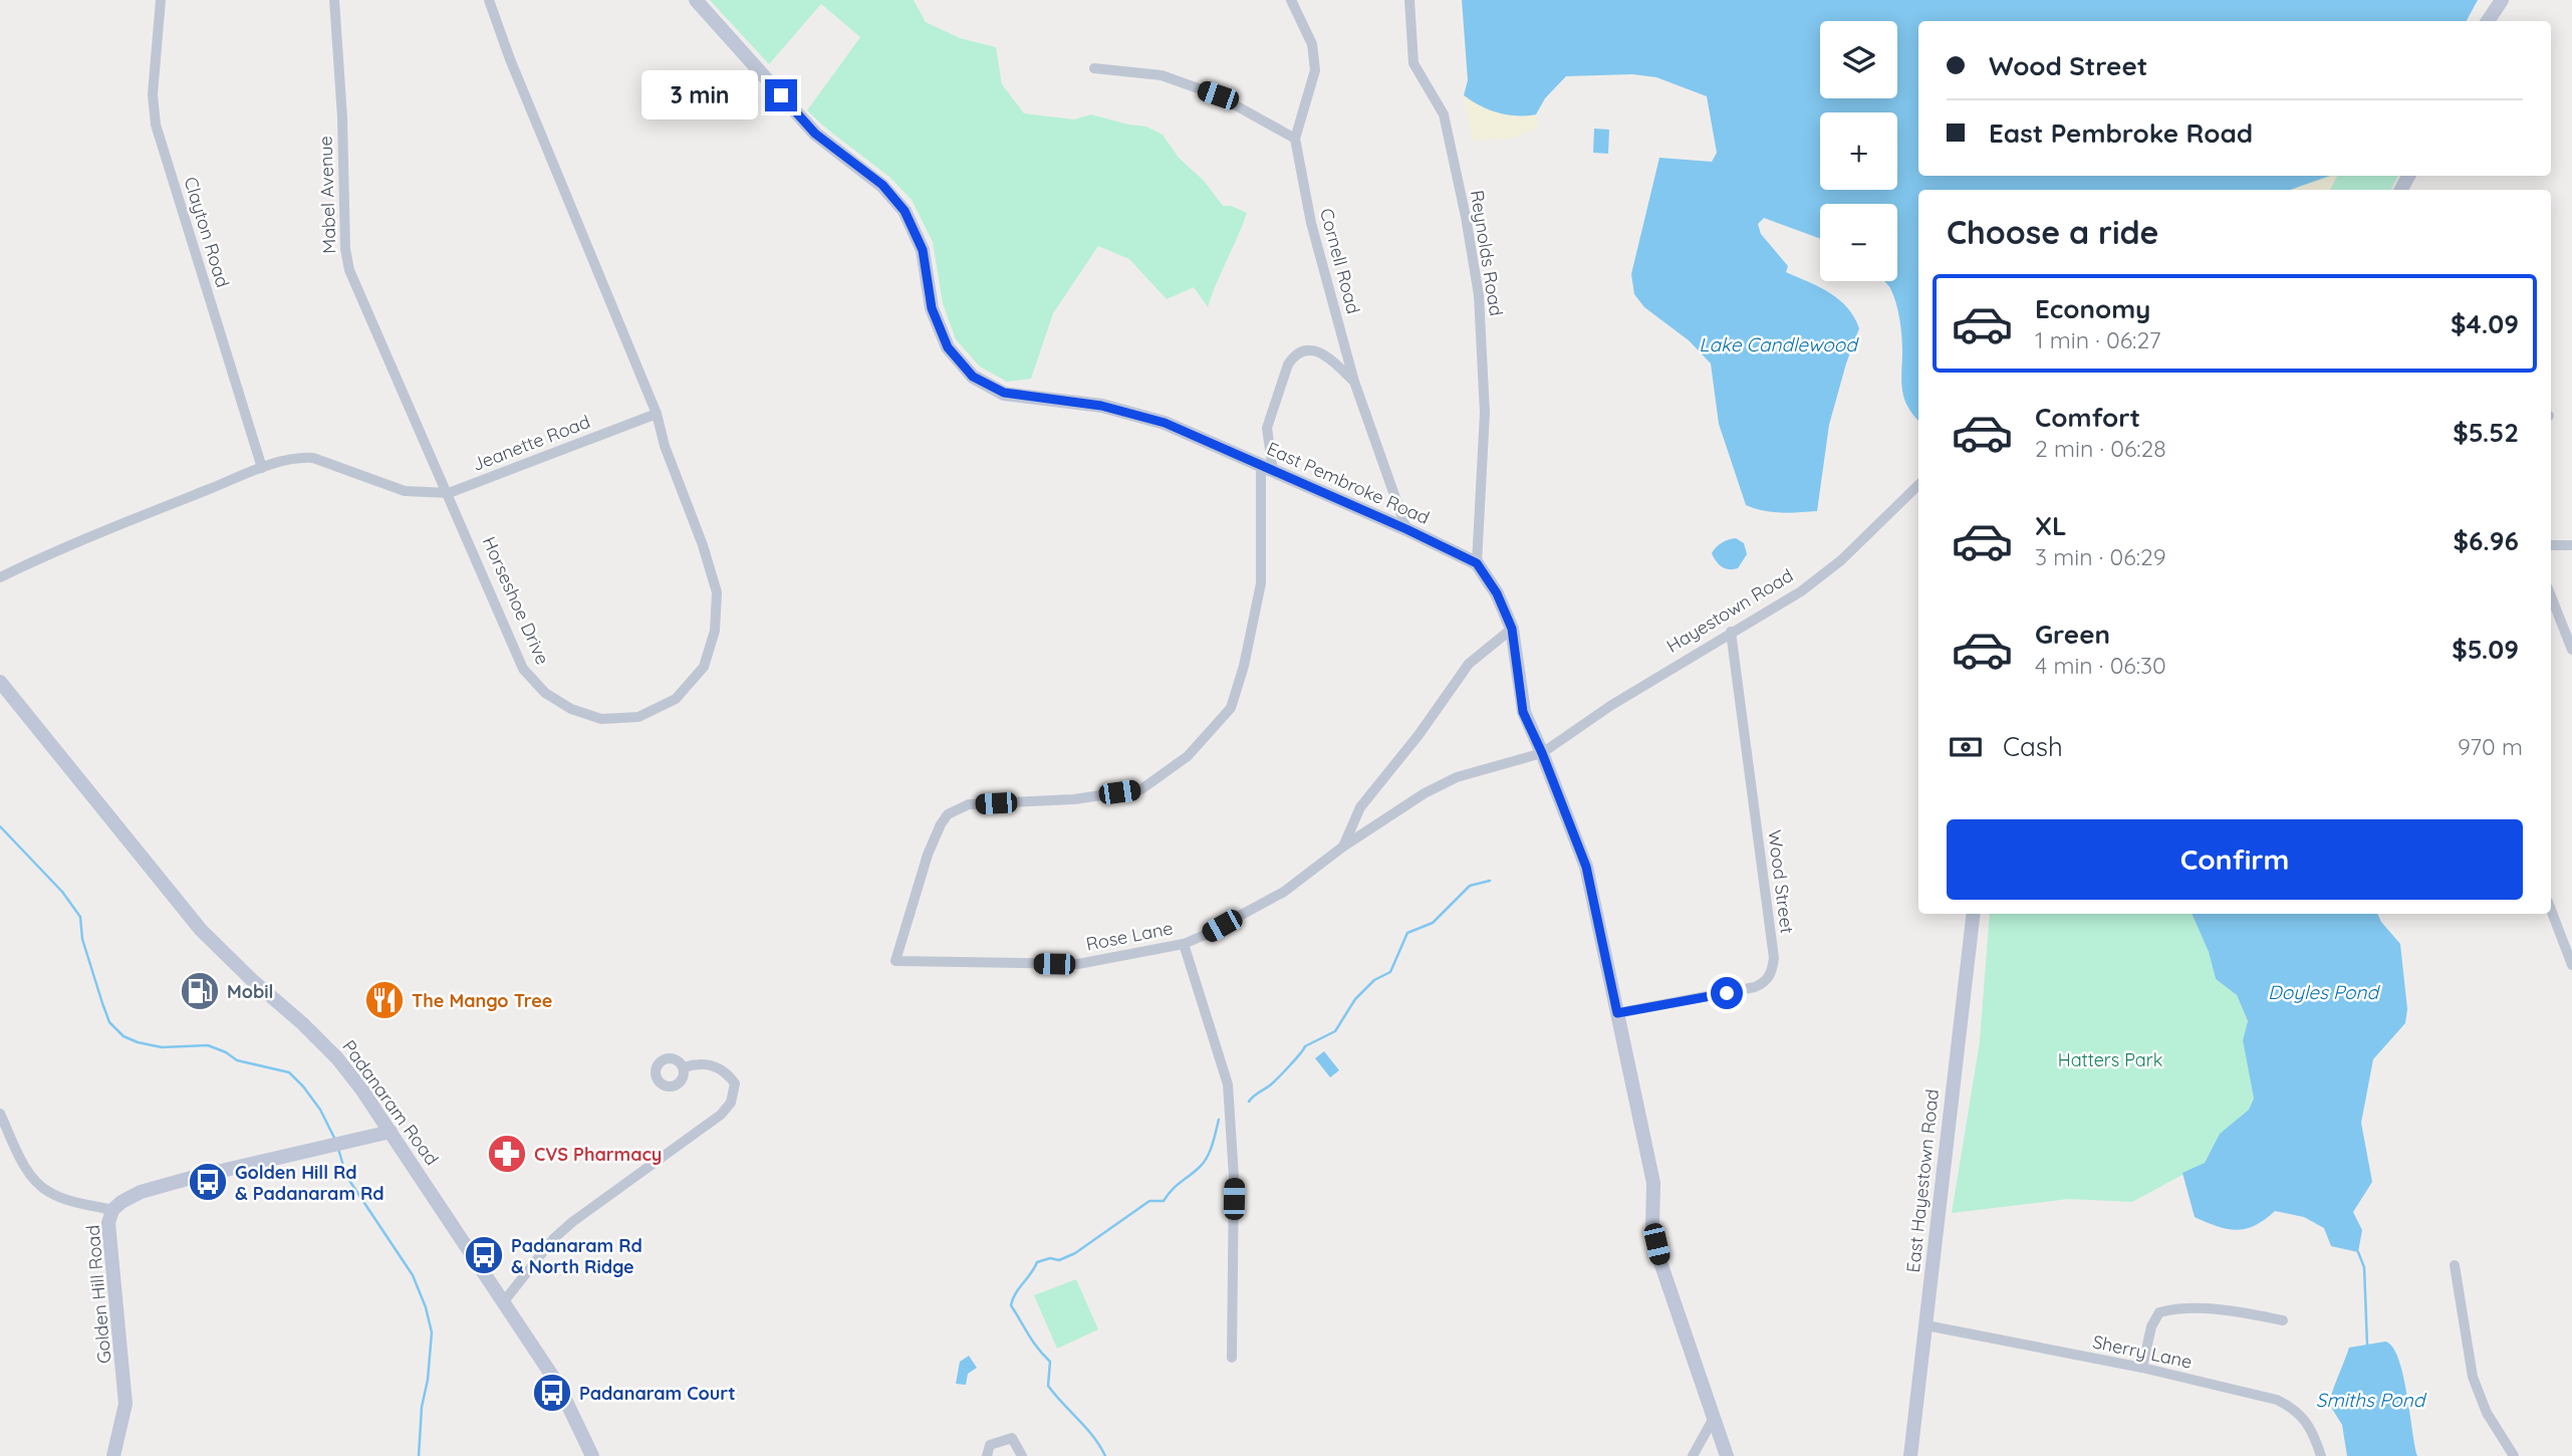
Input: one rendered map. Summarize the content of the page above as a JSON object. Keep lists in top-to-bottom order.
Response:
{
  "streets": {
    "street": [
      "Mabel Avenue",
      "Clayton Road",
      "Reynolds Road",
      "Cornell Road",
      "Jeanette Road",
      "East Pembroke Road",
      "Horseshoe Drive",
      "Hayestown Road",
      "Wood Street",
      "Rose Lane",
      "Padanaram Road",
      "East Hayestown Road",
      "Golden Hill Road",
      "Sherry Lane"
    ]
  },
  "crossings": [
    ["Mabel Avenue", "Jeanette Road"],
    ["Mabel Avenue", "Horseshoe Drive"],
    ["Clayton Road", "Jeanette Road"],
    ["Reynolds Road", "East Pembroke Road"],
    ["Cornell Road", "East Pembroke Road"],
    ["Jeanette Road", "Horseshoe Drive"],
    ["East Pembroke Road", "Rose Lane"],
    ["Hayestown Road", "Wood Street"],
    ["Hayestown Road", "Rose Lane"],
    ["Padanaram Road", "Golden Hill Road"],
    ["East Hayestown Road", "Sherry Lane"]
  ],
  "water": ["Lake Candlewood", "Doyles Pond", "Smiths Pond"],
  "parks": ["Hatters Park"],
  "places": {
    "fuel station": ["Mobil"],
    "restaurant": ["The Mango Tree"],
    "pharmacy": ["CVS Pharmacy"],
    "bus stop": ["Golden Hill Rd & Padanaram Rd", "Padanaram Rd & North Ridge", "Padanaram Court"]
  },
  "page": {
    "map_buttons": ["+", "−"],
    "banner": ["Wood Street", "East Pembroke Road"],
    "bubble": "3 min",
    "heading": "Choose a ride",
    "list": [
      {
        "name": "Economy",
        "note": "1 min · 06:27",
        "value": "$4.09"
      },
      {
        "name": "Comfort",
        "note": "2 min · 06:28",
        "value": "$5.52"
      },
      {
        "name": "XL",
        "note": "3 min · 06:29",
        "value": "$6.96"
      },
      {
        "name": "Green",
        "note": "4 min · 06:30",
        "value": "$5.09"
      }
    ],
    "pay": ["Cash", "970 m"],
    "buttons": "Confirm"
  }
}
